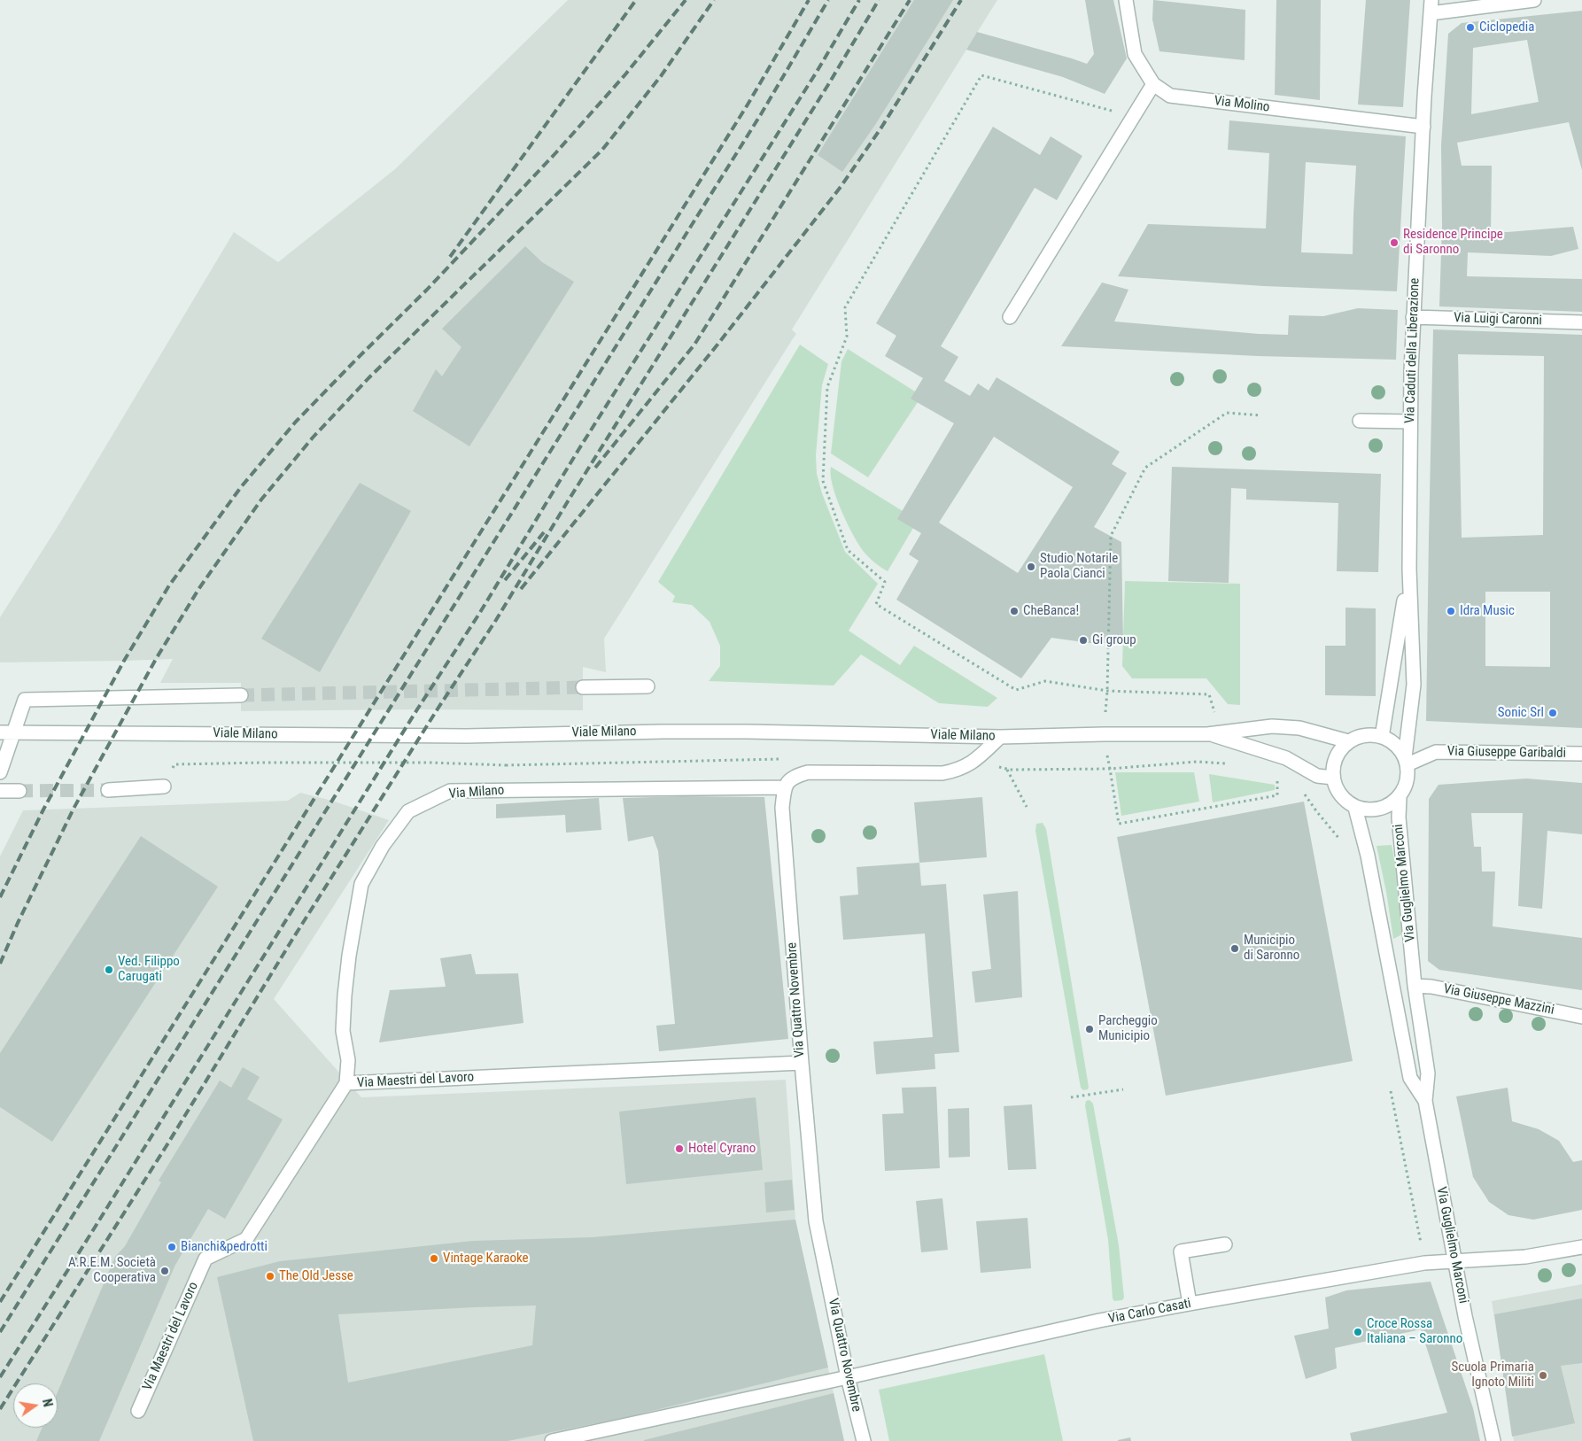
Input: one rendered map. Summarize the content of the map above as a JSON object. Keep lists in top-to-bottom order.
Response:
{
  "streets": {
    "street": [
      "Via Molino",
      "Via Luigi Caronni",
      "Via Caduti della Liberazione",
      "Viale Milano",
      "Via Giuseppe Garibaldi",
      "Via Milano",
      "Via Guglielmo Marconi",
      "Via Quattro Novembre",
      "Via Giuseppe Mazzini",
      "Via Maestri del Lavoro",
      "Via Carlo Casati"
    ]
  },
  "crossings": [
    ["Via Molino", "Via Caduti della Liberazione"],
    ["Via Luigi Caronni", "Via Caduti della Liberazione"],
    ["Via Caduti della Liberazione", "Viale Milano"],
    ["Via Caduti della Liberazione", "Via Giuseppe Garibaldi"],
    ["Via Caduti della Liberazione", "Via Guglielmo Marconi"],
    ["Viale Milano", "Via Giuseppe Garibaldi"],
    ["Viale Milano", "Via Guglielmo Marconi"],
    ["Via Giuseppe Garibaldi", "Via Guglielmo Marconi"],
    ["Via Milano", "Via Quattro Novembre"],
    ["Via Milano", "Via Maestri del Lavoro"],
    ["Via Guglielmo Marconi", "Via Giuseppe Mazzini"],
    ["Via Guglielmo Marconi", "Via Carlo Casati"],
    ["Via Quattro Novembre", "Via Maestri del Lavoro"],
    ["Via Quattro Novembre", "Via Carlo Casati"]
  ],
  "places": [
    "Ciclopedia",
    "Residence Principe di Saronno",
    "Studio Notarile Paola Cianci",
    "CheBanca!",
    "Idra Music",
    "Gi group",
    "Sonic Srl",
    "Municipio di Saronno",
    "Ved. Filippo Carugati",
    "Parcheggio Municipio",
    "Hotel Cyrano",
    "Bianchi&pedrotti",
    "Vintage Karaoke",
    "A.R.E.M. Società Cooperativa",
    "The Old Jesse",
    "Croce Rossa Italiana – Saronno",
    "Scuola Primaria Ignoto Militi"
  ],
  "north": "right"
}
